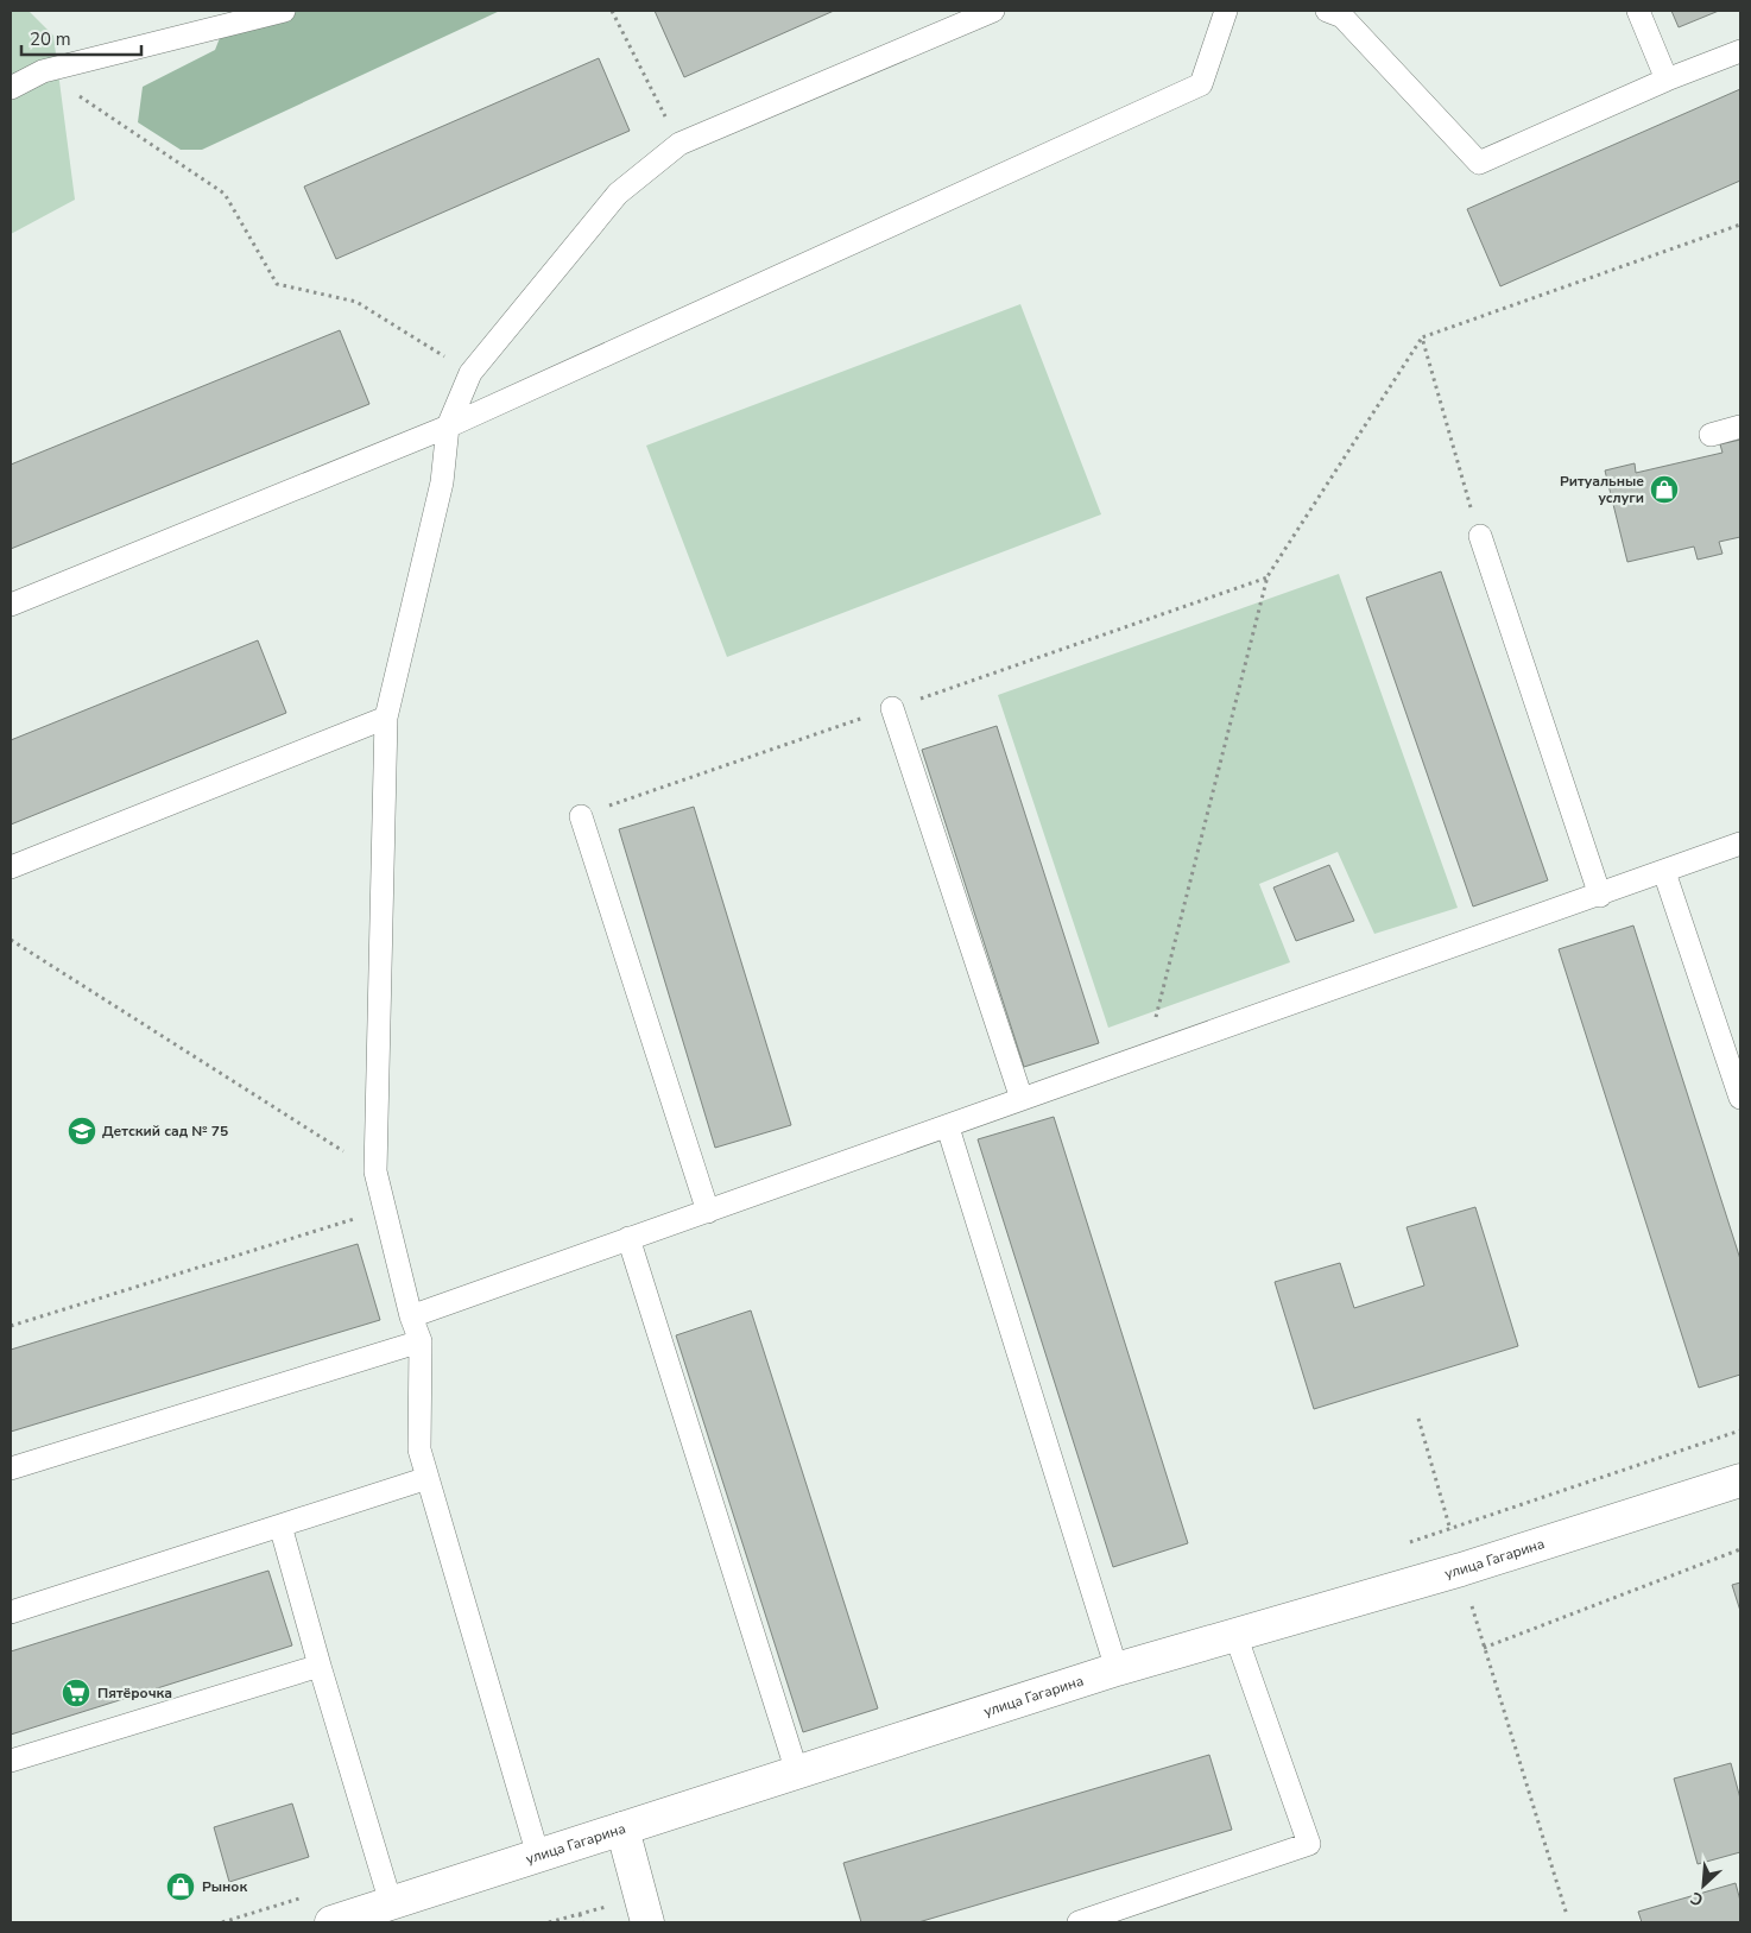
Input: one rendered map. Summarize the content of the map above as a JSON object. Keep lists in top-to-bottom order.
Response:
{
  "streets": {
    "main road": ["улица Гагарина"]
  },
  "places": {
    "shop": ["Ритуальные услуги", "Рынок"],
    "school or university": ["Детский сад № 75"],
    "supermarket": ["Пятёрочка"]
  },
  "scale_bar": "20 m",
  "north": "bottom left"
}
